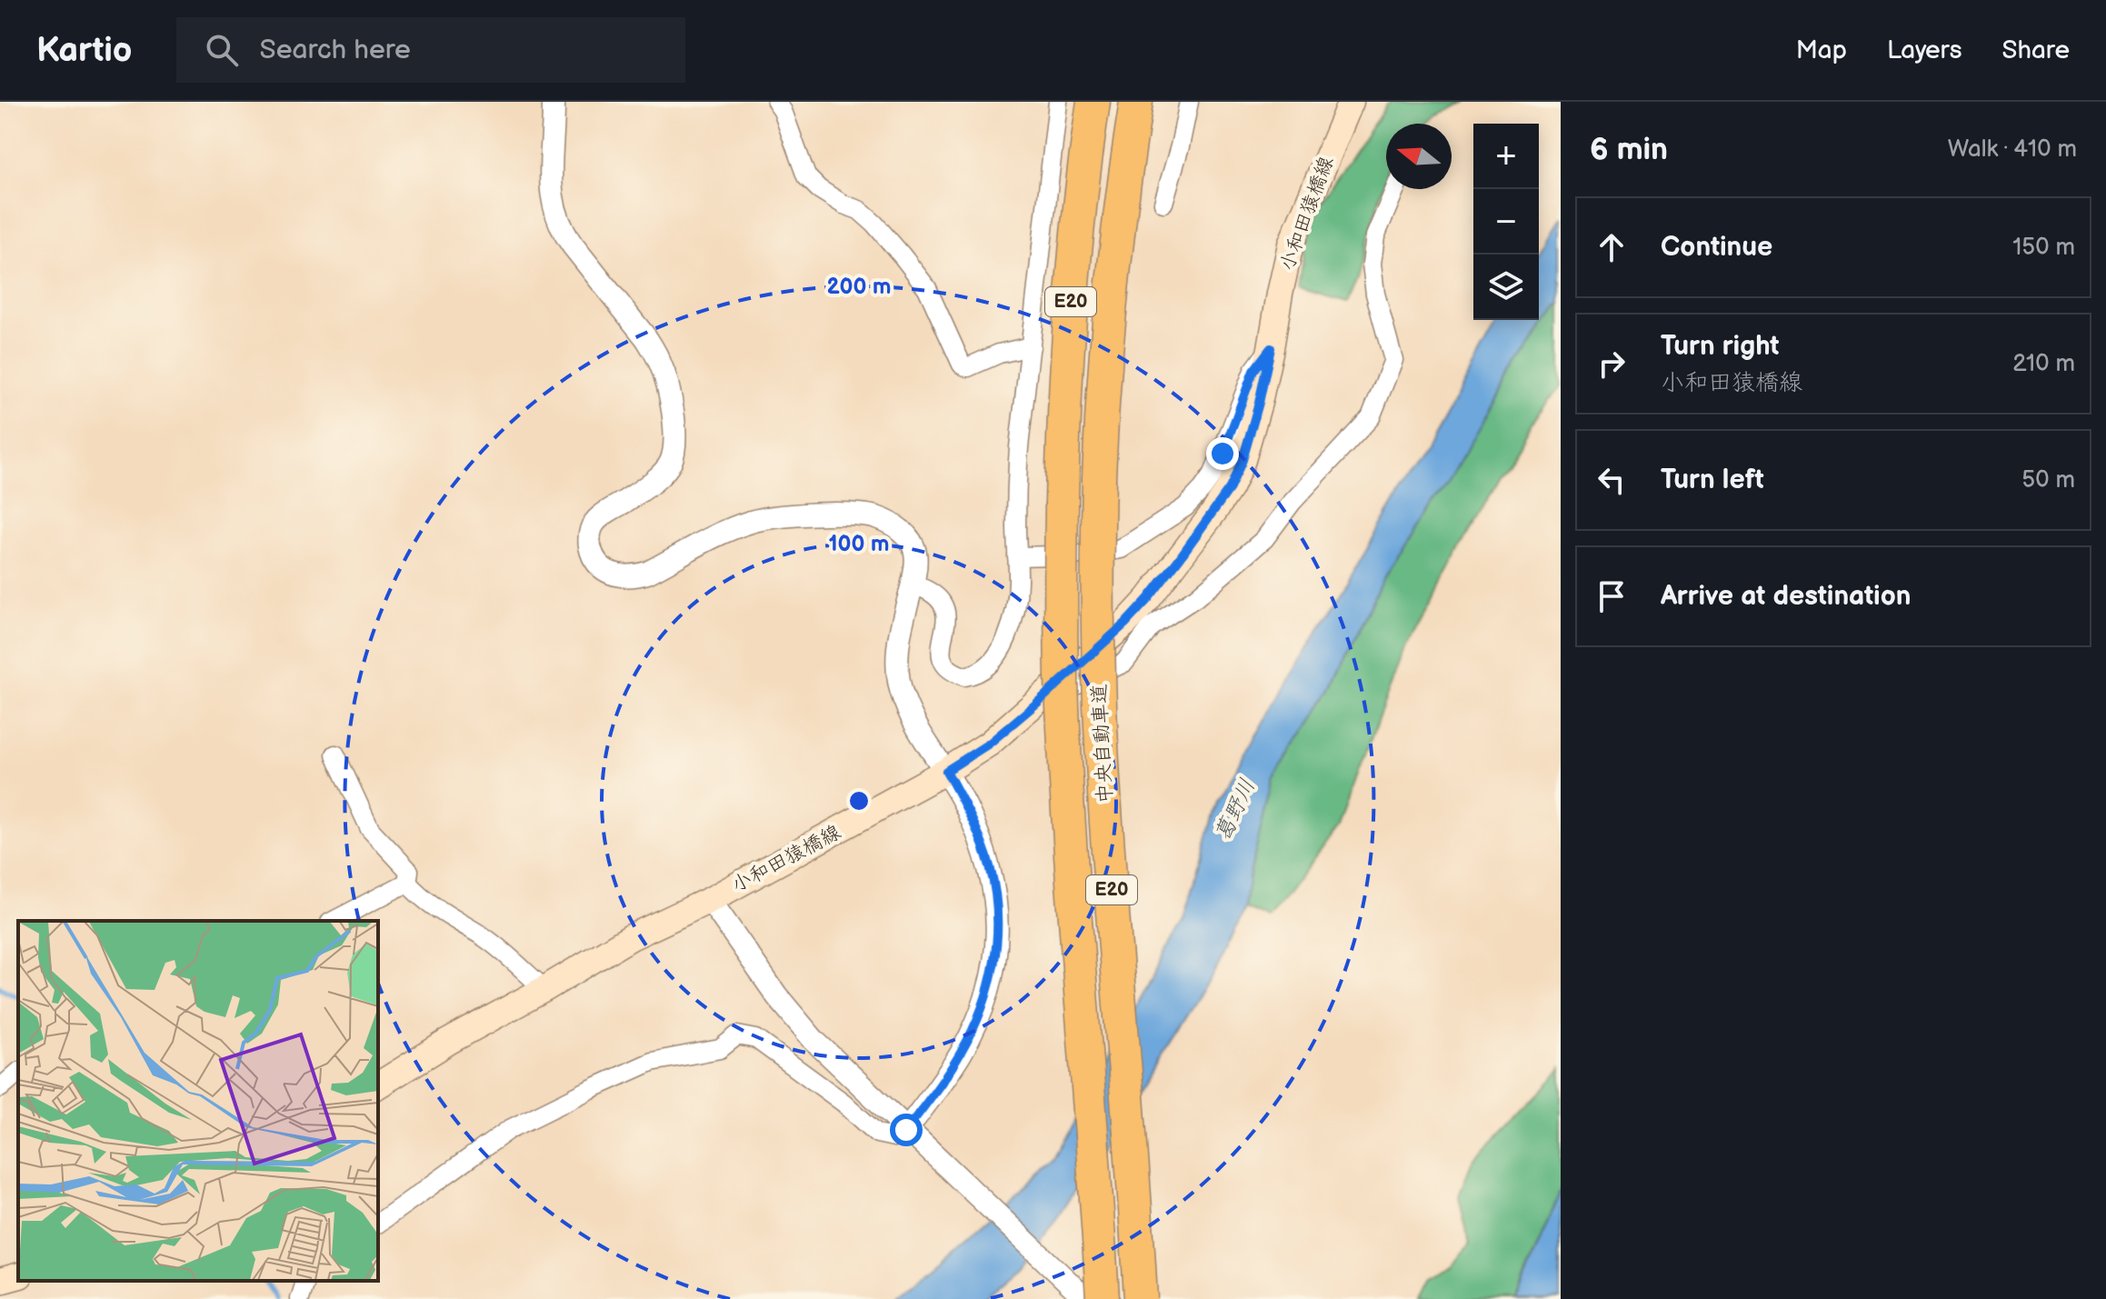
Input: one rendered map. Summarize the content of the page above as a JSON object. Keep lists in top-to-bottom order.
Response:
{
  "streets": {
    "highway": ["E20", "中央自動車道"],
    "main road": ["小和田猿橋線"]
  },
  "water": ["葛野川"],
  "north": "left",
  "page": {
    "header": "Kartio",
    "search": "Search here",
    "nav": ["Map", "Layers", "Share"],
    "heading": ["6 min", "Walk · 410 m"],
    "map_buttons": ["+", "−"],
    "list": [
      ["Continue", "150 m"],
      ["Turn right", "小和田猿橋線", "210 m"],
      ["Turn left", "50 m"],
      "Arrive at destination"
    ]
  },
  "rings": ["200 m", "100 m"]
}
